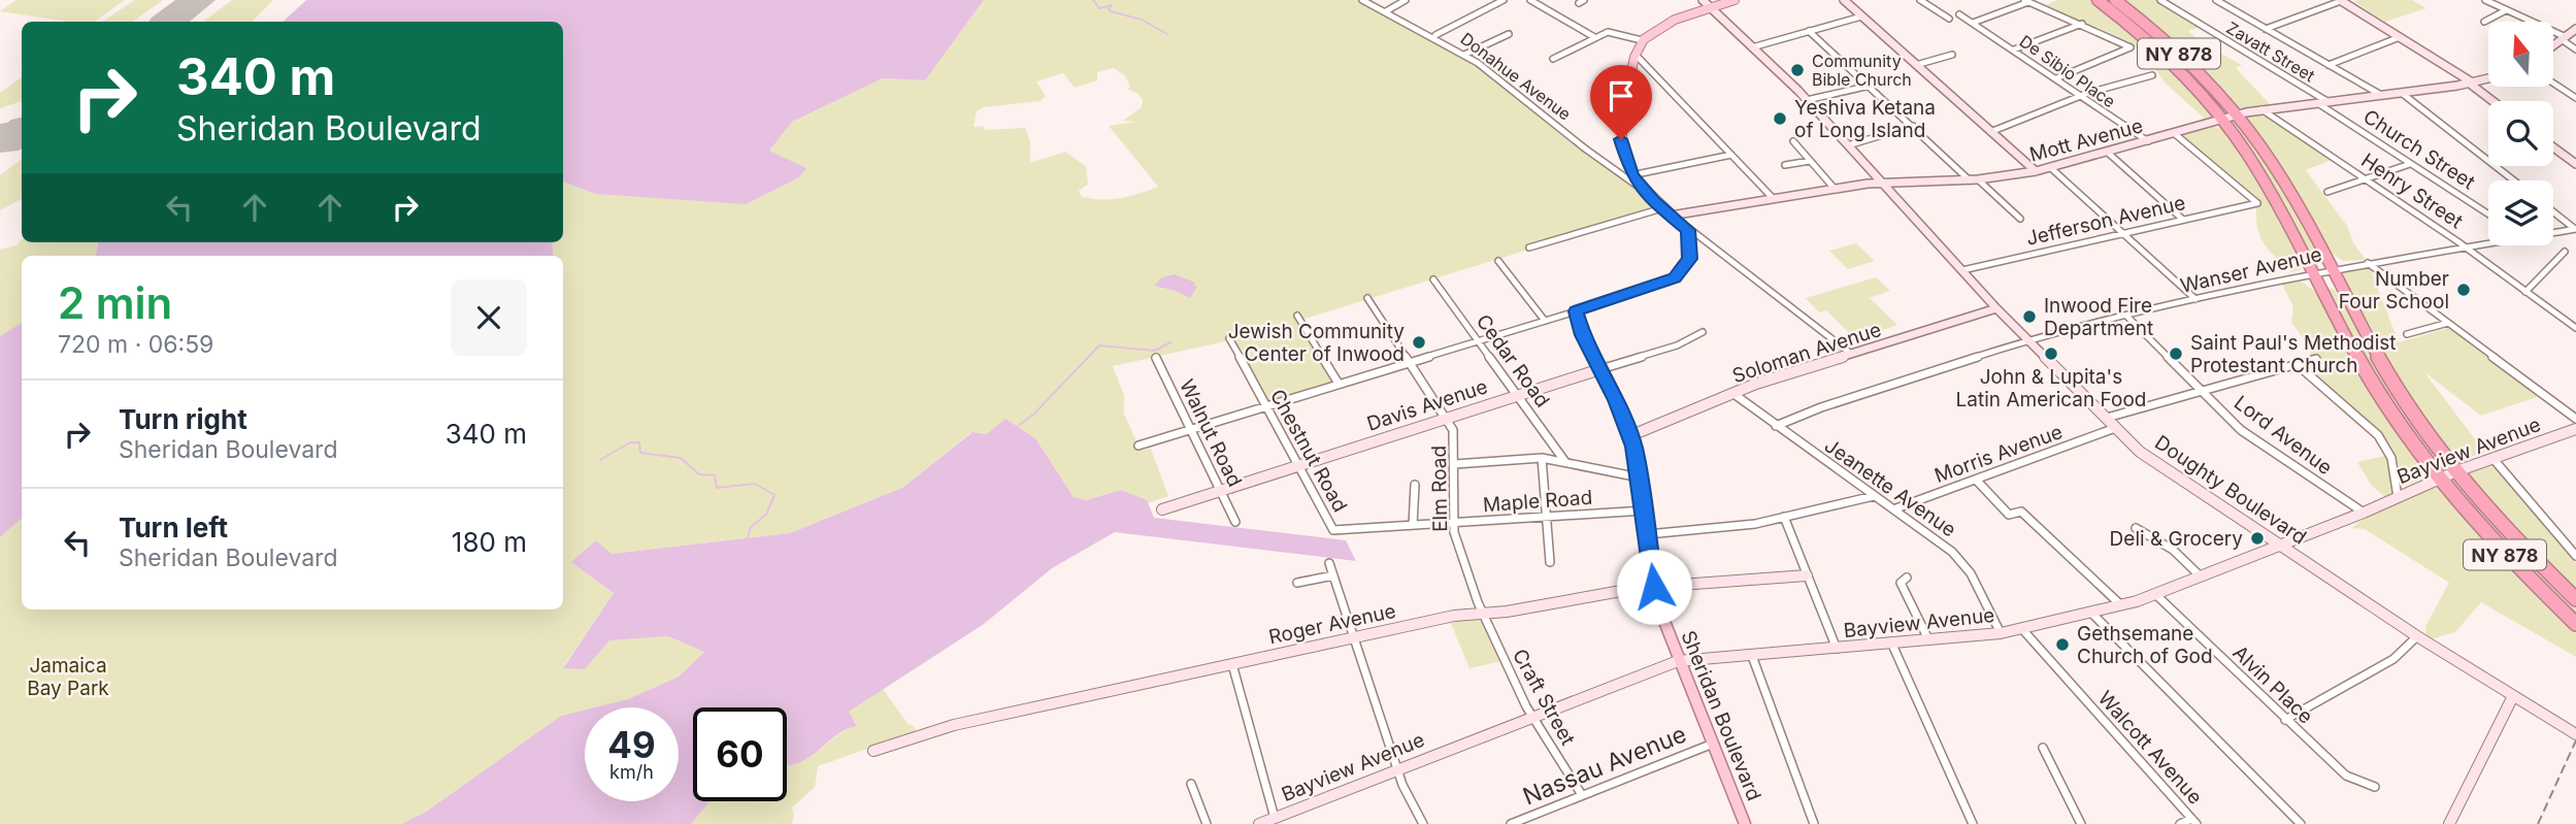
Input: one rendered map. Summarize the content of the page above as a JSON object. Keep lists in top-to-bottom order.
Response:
{
  "streets": {
    "highway": ["NY 878"],
    "main road": ["Sheridan Boulevard"],
    "street": [
      "Zavatt Street",
      "De Sibio Place",
      "Donahue Avenue",
      "Mott Avenue",
      "Church Street",
      "Henry Street",
      "Jefferson Avenue",
      "Wanser Avenue",
      "Soloman Avenue",
      "Cedar Road",
      "Davis Avenue",
      "Walnut Road",
      "Lord Avenue",
      "Chestnut Road",
      "Bayview Avenue",
      "Morris Avenue",
      "Jeanette Avenue",
      "Elm Road",
      "Doughty Boulevard",
      "Maple Road",
      "Roger Avenue",
      "Alvin Place",
      "Craft Street",
      "Walcott Avenue",
      "Nassau Avenue"
    ]
  },
  "crossings": [
    ["Zavatt Street", "Mott Avenue"],
    ["NY 878", "Mott Avenue"],
    ["NY 878", "Wanser Avenue"],
    ["NY 878", "Bayview Avenue"],
    ["De Sibio Place", "Mott Avenue"],
    ["Mott Avenue", "Church Street"],
    ["Mott Avenue", "Henry Street"],
    ["Mott Avenue", "Jefferson Avenue"],
    ["Mott Avenue", "Doughty Boulevard"],
    ["Henry Street", "Wanser Avenue"],
    ["Jefferson Avenue", "Doughty Boulevard"],
    ["Wanser Avenue", "Lord Avenue"],
    ["Wanser Avenue", "Jeanette Avenue"],
    ["Wanser Avenue", "Doughty Boulevard"],
    ["Soloman Avenue", "Jeanette Avenue"],
    ["Soloman Avenue", "Doughty Boulevard"],
    ["Soloman Avenue", "Sheridan Boulevard"],
    ["Cedar Road", "Davis Avenue"],
    ["Davis Avenue", "Walnut Road"],
    ["Davis Avenue", "Chestnut Road"],
    ["Davis Avenue", "Elm Road"],
    ["Davis Avenue", "Sheridan Boulevard"],
    ["Lord Avenue", "Bayview Avenue"],
    ["Chestnut Road", "Maple Road"],
    ["Bayview Avenue", "Jeanette Avenue"],
    ["Bayview Avenue", "Doughty Boulevard"],
    ["Bayview Avenue", "Alvin Place"],
    ["Bayview Avenue", "Craft Street"],
    ["Bayview Avenue", "Sheridan Boulevard"],
    ["Bayview Avenue", "Walcott Avenue"],
    ["Morris Avenue", "Jeanette Avenue"],
    ["Morris Avenue", "Doughty Boulevard"],
    ["Elm Road", "Maple Road"],
    ["Elm Road", "Roger Avenue"],
    ["Elm Road", "Craft Street"],
    ["Maple Road", "Sheridan Boulevard"],
    ["Roger Avenue", "Craft Street"],
    ["Roger Avenue", "Sheridan Boulevard"],
    ["Craft Street", "Nassau Avenue"],
    ["Sheridan Boulevard", "Nassau Avenue"]
  ],
  "parks": ["Jamaica Bay Park"],
  "places": [
    "Community Bible Church",
    "Yeshiva Ketana of Long Island",
    "Number Four School",
    "Inwood Fire Department",
    "Jewish Community Center of Inwood",
    "John & Lupita's Latin American Food",
    "Saint Paul's Methodist Protestant Church",
    "Deli & Grocery",
    "Gethsemane Church of God"
  ],
  "north": "top",
  "page": {
    "turn": ["340 m", "Sheridan Boulevard"],
    "heading": ["2 min", "720 m · 06:59"],
    "list": [
      {
        "name": "Turn right",
        "note": "Sheridan Boulevard",
        "value": "340 m"
      },
      {
        "name": "Turn left",
        "note": "Sheridan Boulevard",
        "value": "180 m"
      }
    ],
    "speed": "49 km/h",
    "limit": "60"
  }
}
